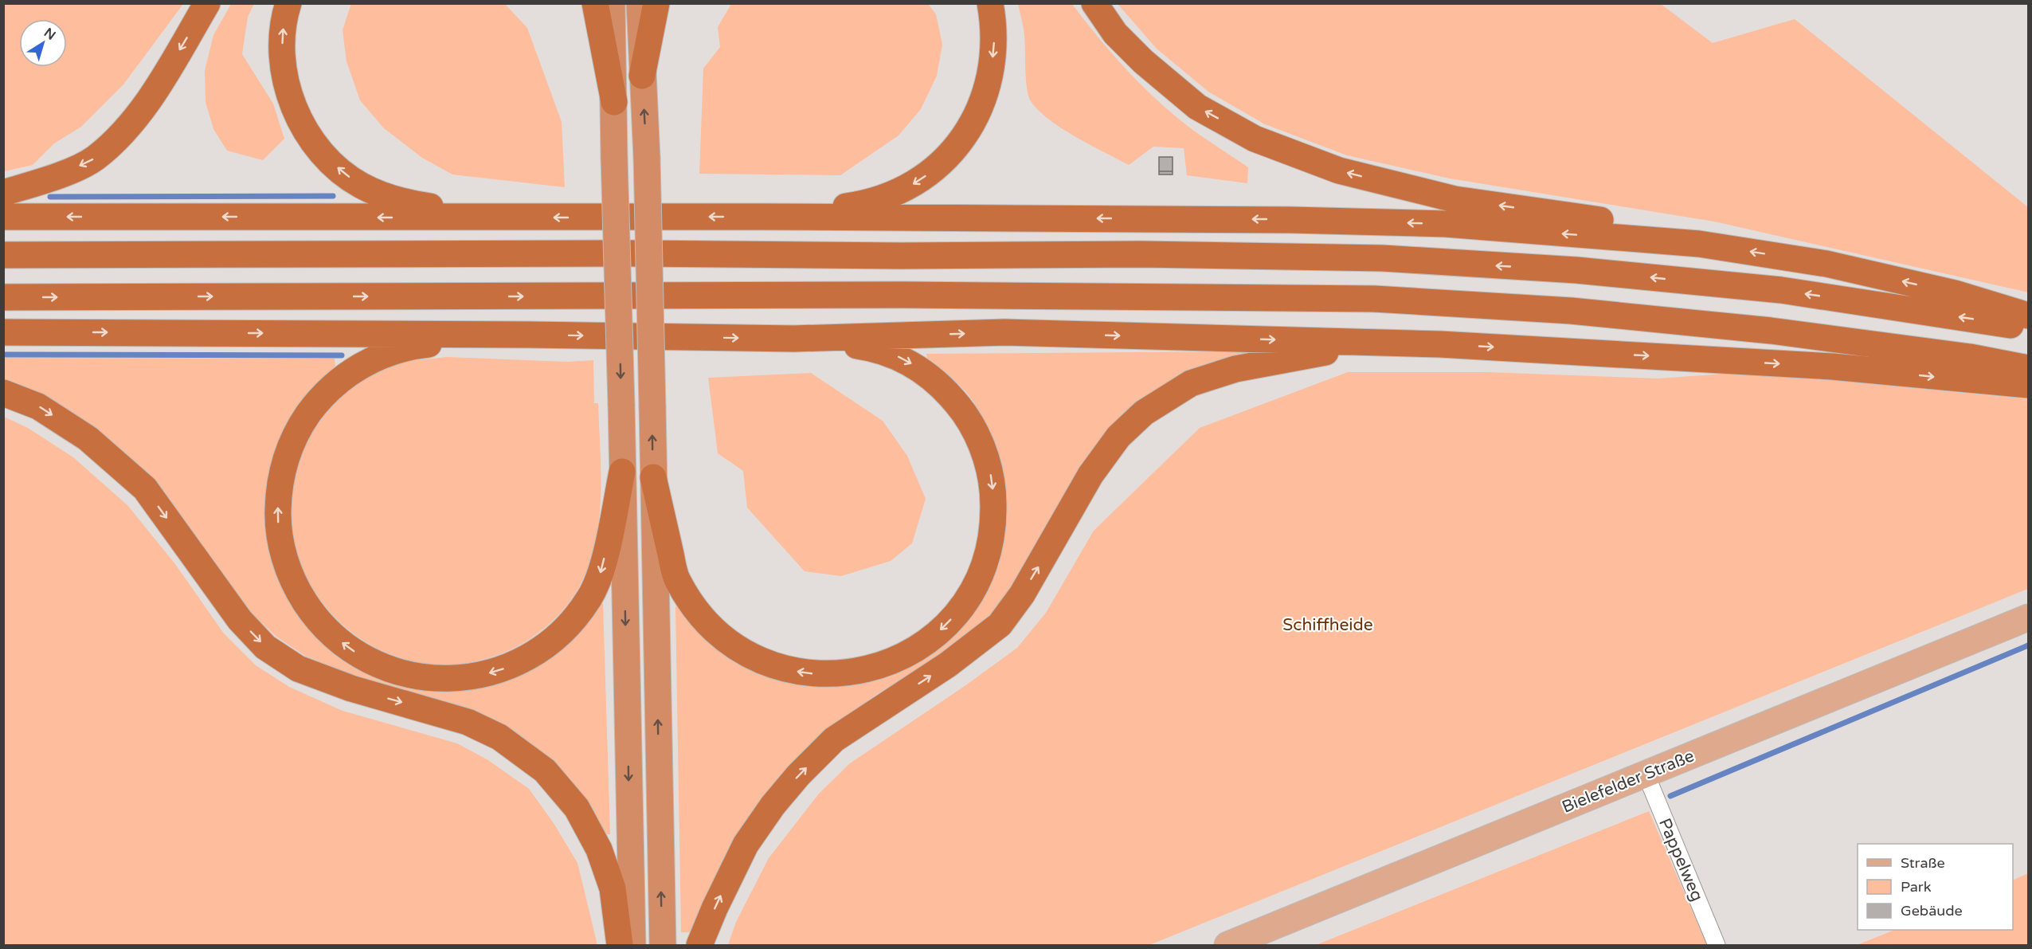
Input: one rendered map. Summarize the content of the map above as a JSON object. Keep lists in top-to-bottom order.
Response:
{
  "streets": {
    "main road": ["Bielefelder Straße"],
    "street": ["Pappelweg"]
  },
  "crossings": [
    ["Bielefelder Straße", "Pappelweg"]
  ],
  "parks": ["Schiffheide"],
  "legend": ["Straße", "Park", "Gebäude"],
  "north": "top right"
}
